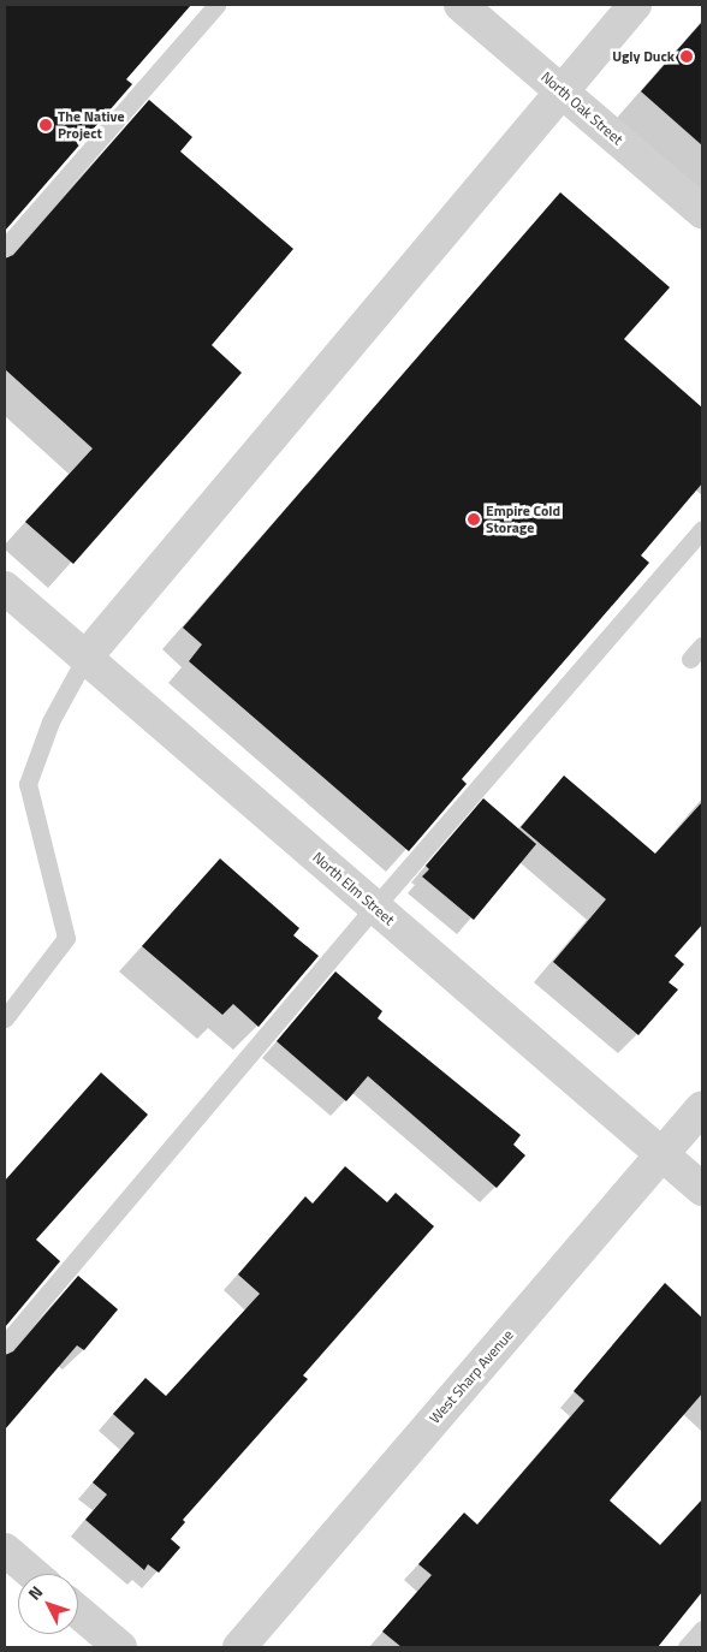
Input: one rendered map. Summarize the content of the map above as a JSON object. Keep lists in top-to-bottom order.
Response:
{
  "streets": {
    "street": ["North Oak Street", "North Elm Street", "West Sharp Avenue"]
  },
  "crossings": [
    ["North Elm Street", "West Sharp Avenue"]
  ],
  "places": ["Ugly Duck", "The Native Project", "Empire Cold Storage"],
  "north": "top left"
}
